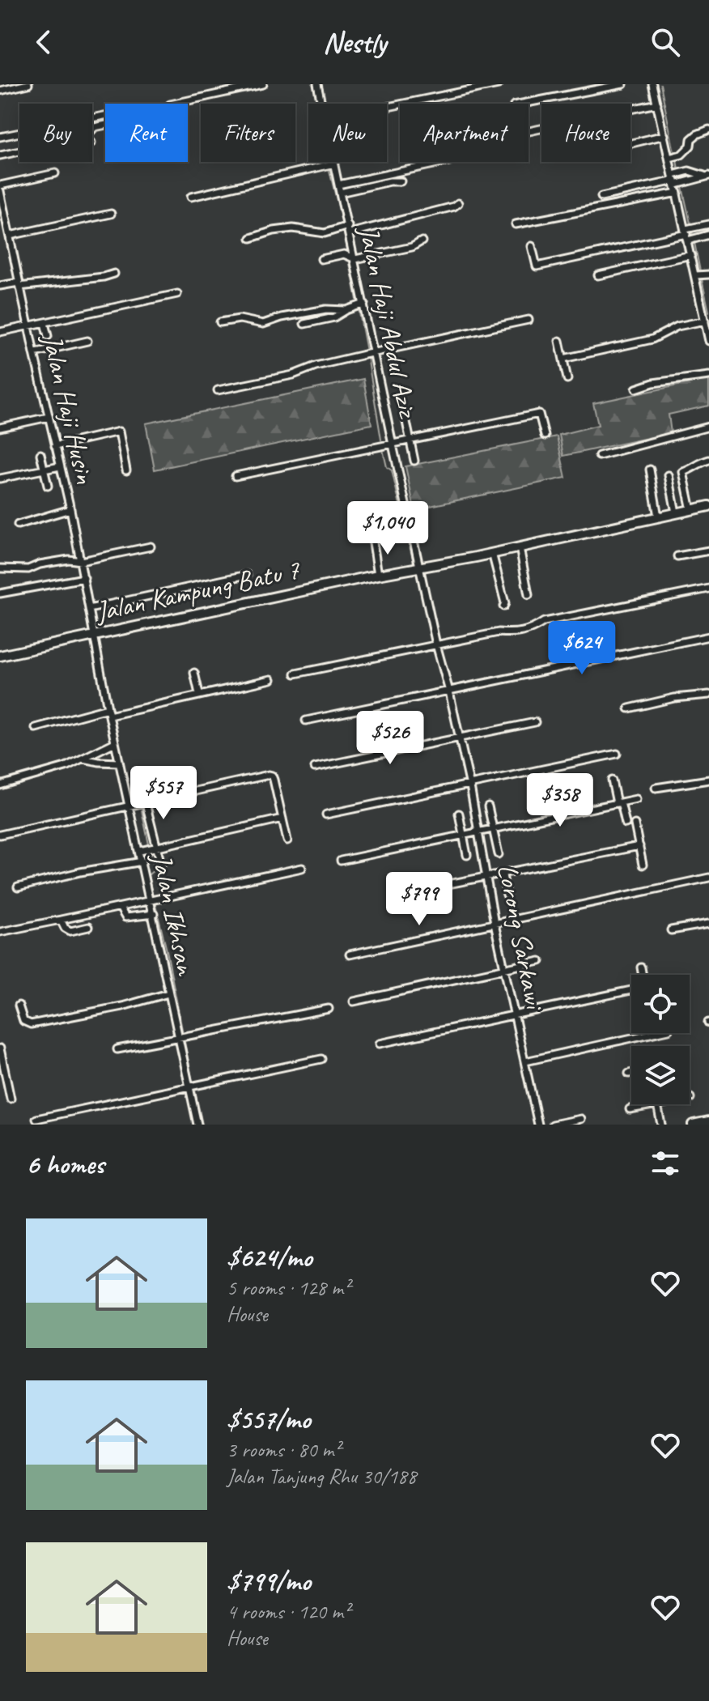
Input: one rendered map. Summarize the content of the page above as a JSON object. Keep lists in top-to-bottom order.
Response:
{
  "streets": {
    "street": [
      "Jalan Haji Abdul Aziz",
      "Jalan Haji Husin",
      "Jalan Kampung Batu 7",
      "Jalan Ikhsan",
      "Lorong Sarkawi"
    ]
  },
  "crossings": [
    ["Jalan Haji Abdul Aziz", "Jalan Kampung Batu 7"],
    ["Jalan Haji Abdul Aziz", "Lorong Sarkawi"],
    ["Jalan Haji Husin", "Jalan Kampung Batu 7"],
    ["Jalan Haji Husin", "Jalan Ikhsan"],
    ["Jalan Kampung Batu 7", "Jalan Ikhsan"],
    ["Jalan Kampung Batu 7", "Lorong Sarkawi"]
  ],
  "page": {
    "header": "Nestly",
    "chip": [
      "Buy",
      "Rent",
      "Filters",
      "New",
      "Apartment",
      "House"
    ],
    "price": [
      "$1,040",
      "$624",
      "$526",
      "$557",
      "$358",
      "$799"
    ],
    "heading": "6 homes",
    "list": [
      {
        "name": "$624/mo",
        "note": "5 rooms · 128 m² · House"
      },
      {
        "name": "$557/mo",
        "note": "3 rooms · 80 m² · Jalan Tanjung Rhu 30/188"
      },
      {
        "name": "$799/mo",
        "note": "4 rooms · 120 m² · House"
      }
    ]
  }
}
